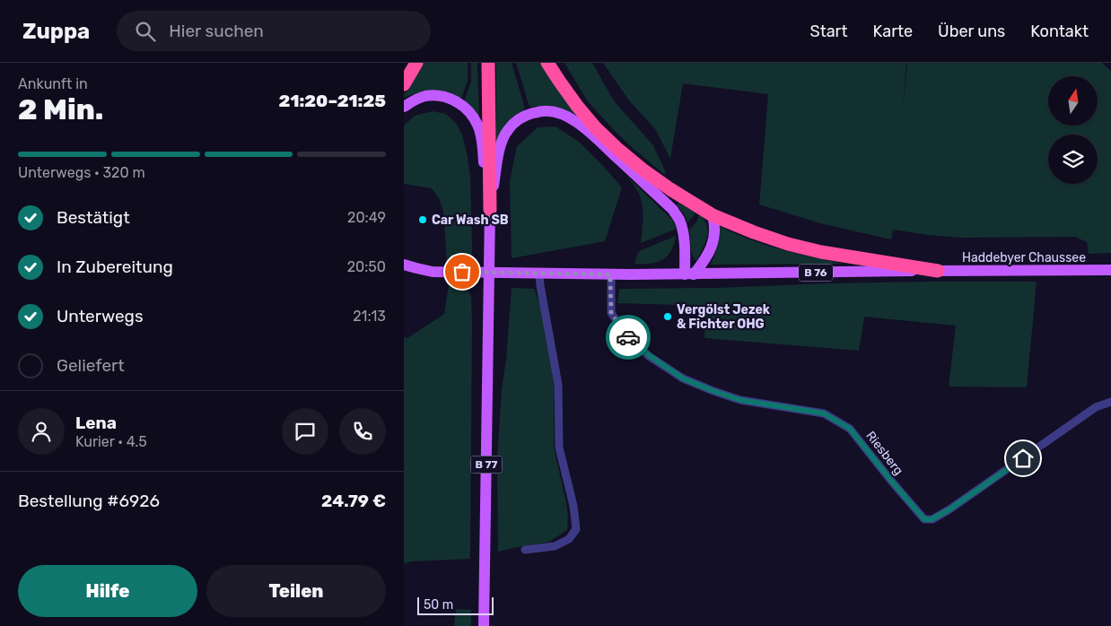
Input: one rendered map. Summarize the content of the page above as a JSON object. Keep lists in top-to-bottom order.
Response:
{
  "streets": {
    "main road": ["Haddebyer Chaussee", "B 76", "B 77"],
    "street": ["Riesberg"]
  },
  "crossings": [
    ["Haddebyer Chaussee", "B 76"],
    ["B 76", "Riesberg"]
  ],
  "places": ["Car Wash SB", "Vergölst Jezek & Fichter OHG"],
  "scale_bar": "50 m",
  "north": "top",
  "page": {
    "header": "Zuppa",
    "search": "Hier suchen",
    "nav": [
      "Start",
      "Karte",
      "Über uns",
      "Kontakt"
    ],
    "heading": ["2 Min.", "Ankunft in", "21:20–21:25"],
    "panel": [
      "Lena",
      "Kurier · 4.5",
      "Bestellung #6926",
      "24.79 €"
    ],
    "bar": "Unterwegs · 320 m",
    "list": [
      ["Bestätigt", "20:49"],
      ["In Zubereitung", "20:50"],
      ["Unterwegs", "21:13"],
      "Geliefert"
    ],
    "buttons": ["Hilfe", "Teilen"],
    "scale": "50 m"
  }
}
